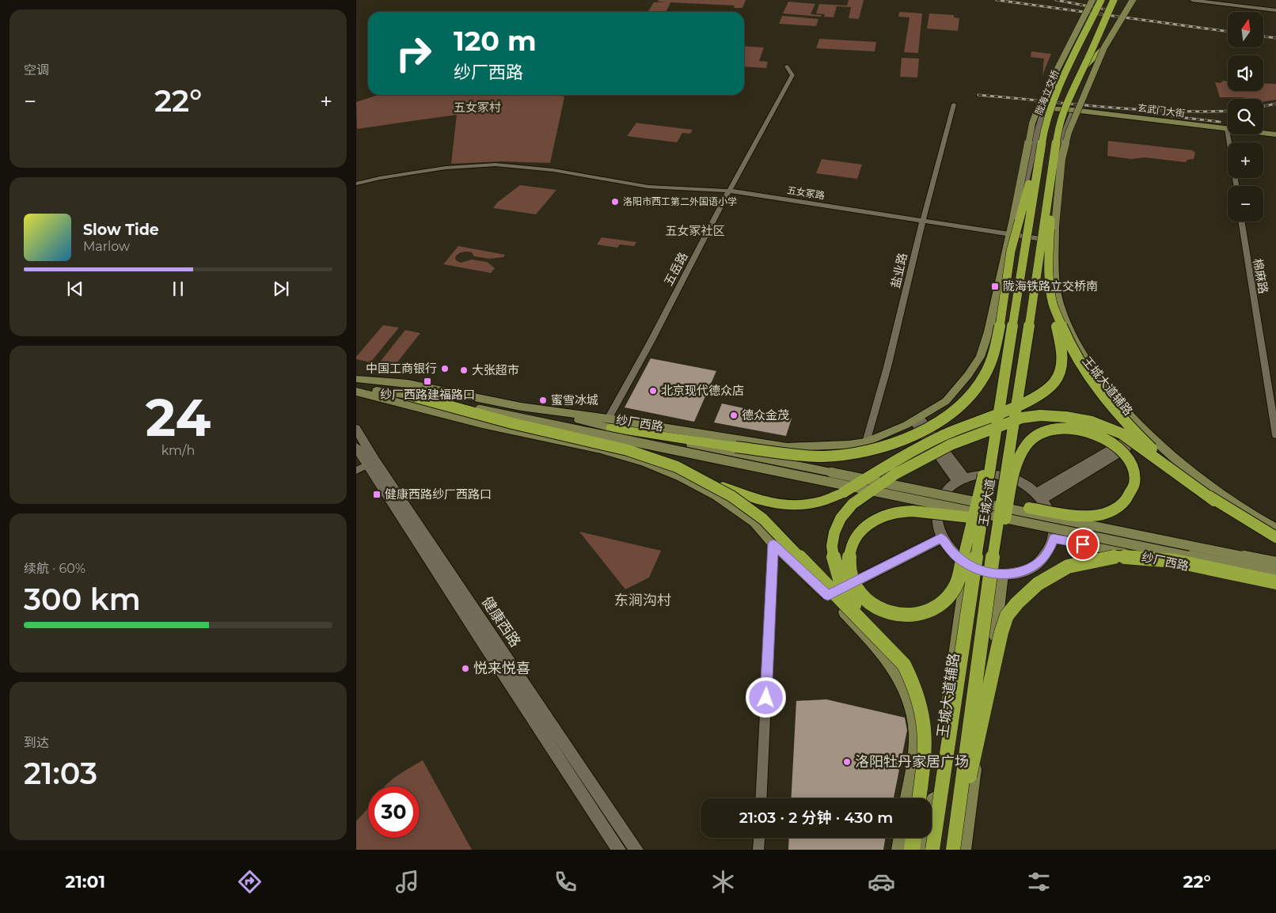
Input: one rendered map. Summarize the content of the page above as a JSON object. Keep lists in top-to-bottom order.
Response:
{
  "streets": {
    "highway": ["陇海立交桥", "王城大道"],
    "main road": ["玄武门大街", "王城大道辅路", "纱厂西路"],
    "street": [
      "五女冢路",
      "五岳路",
      "盐业路",
      "棉麻路",
      "健康西路"
    ]
  },
  "crossings": [
    ["陇海立交桥", "王城大道"],
    ["五女冢路", "五岳路"],
    ["五女冢路", "盐业路"],
    ["五女冢路", "王城大道辅路"],
    ["五岳路", "纱厂西路"],
    ["盐业路", "纱厂西路"],
    ["王城大道辅路", "纱厂西路"]
  ],
  "districts": ["五女冢村", "五女冢社区", "东涧沟村"],
  "places": {
    "other": [
      "洛阳市西工第二外国语小学",
      "中国工商银行",
      "大张超市",
      "北京现代德众店",
      "蜜雪冰城",
      "德众金茂",
      "悦来悦喜",
      "洛阳牡丹家居广场"
    ],
    "transit": ["陇海铁路立交桥南", "纱厂西路建福路口", "健康西路纱厂西路口"]
  },
  "north": "top",
  "page": {
    "tile": [
      "空调",
      ["24", "km/h"],
      ["续航 · 60%", "300 km"],
      ["到达", "21:03"]
    ],
    "map_buttons": ["+", "−"],
    "turn": ["120 m", "纱厂西路"],
    "heat": ["−", "22°", "+"],
    "song": ["Slow Tide", "Marlow"],
    "limit": "30",
    "trip": "21:03 · 2 分钟 · 430 m",
    "tabs": ["21:01", "22°"]
  }
}
